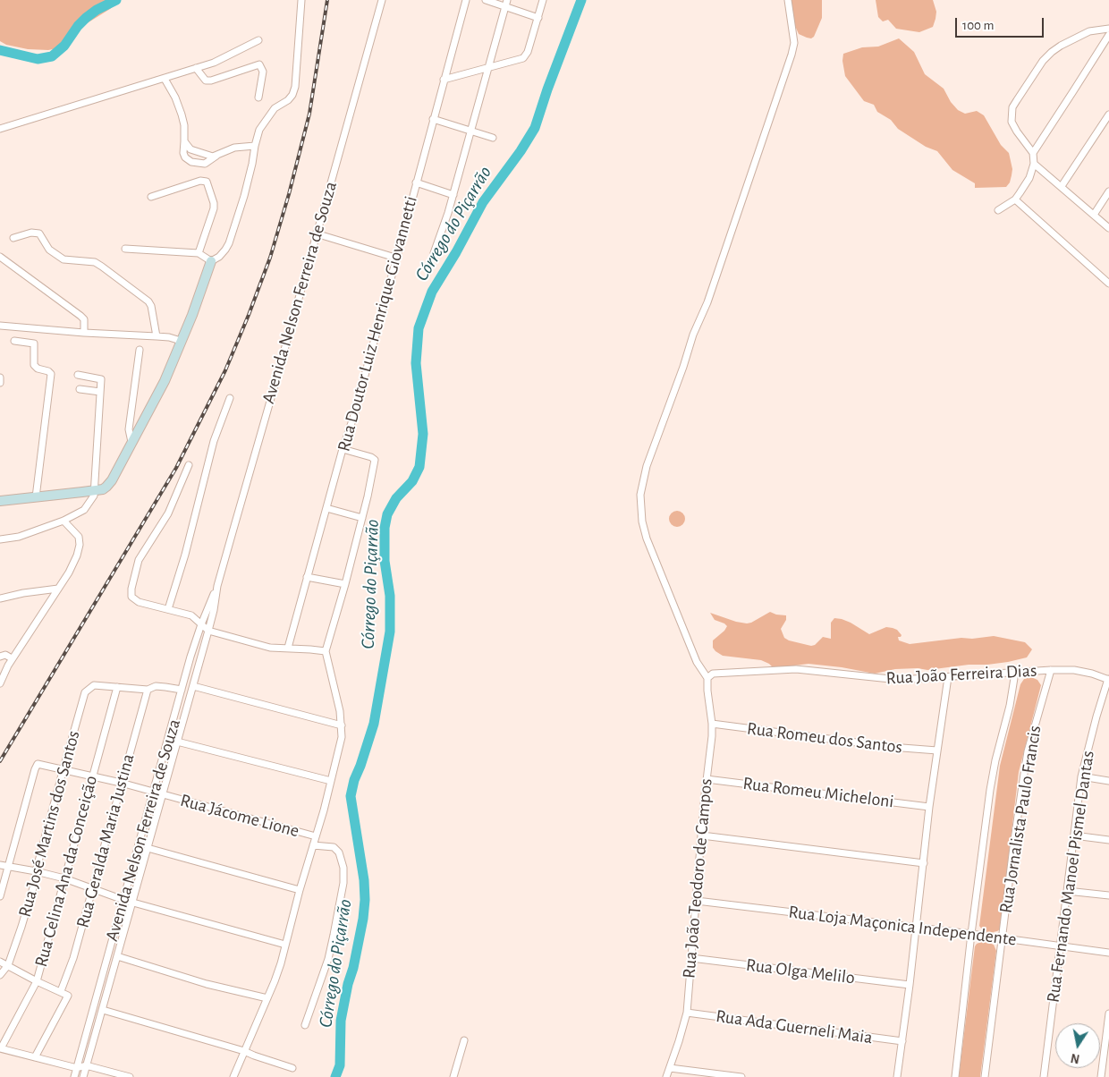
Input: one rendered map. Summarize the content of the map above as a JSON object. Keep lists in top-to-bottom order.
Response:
{
  "streets": {
    "street": [
      "Avenida Nelson Ferreira de Souza",
      "Rua Doutor Luiz Henrique Giovannetti",
      "Rua João Ferreira Dias",
      "Rua Romeu dos Santos",
      "Rua Romeu Micheloni",
      "Rua Jácome Lione",
      "Rua Jornalista Paulo Francis",
      "Rua José Martins dos Santos",
      "Rua Geralda Maria Justina",
      "Rua Celina Ana da Conceição",
      "Rua Fernando Manoel Pismel Dantas",
      "Rua João Teodoro de Campos",
      "Rua Loja Maçonica Independente",
      "Rua Olga Melilo",
      "Rua Ada Guerneli Maia"
    ]
  },
  "crossings": [
    ["Avenida Nelson Ferreira de Souza", "Rua Jácome Lione"],
    ["Rua João Ferreira Dias", "Rua Jornalista Paulo Francis"],
    ["Rua João Ferreira Dias", "Rua Fernando Manoel Pismel Dantas"],
    ["Rua João Ferreira Dias", "Rua João Teodoro de Campos"],
    ["Rua Romeu dos Santos", "Rua João Teodoro de Campos"],
    ["Rua Romeu Micheloni", "Rua João Teodoro de Campos"],
    ["Rua Jácome Lione", "Rua José Martins dos Santos"],
    ["Rua Jácome Lione", "Rua Geralda Maria Justina"],
    ["Rua Jácome Lione", "Rua Celina Ana da Conceição"],
    ["Rua Jornalista Paulo Francis", "Rua Loja Maçonica Independente"],
    ["Rua José Martins dos Santos", "Rua Celina Ana da Conceição"],
    ["Rua Fernando Manoel Pismel Dantas", "Rua Loja Maçonica Independente"],
    ["Rua João Teodoro de Campos", "Rua Loja Maçonica Independente"],
    ["Rua João Teodoro de Campos", "Rua Olga Melilo"],
    ["Rua João Teodoro de Campos", "Rua Ada Guerneli Maia"]
  ],
  "water": ["Córrego do Piçarrão"],
  "scale_bar": "100 m",
  "north": "bottom"
}
